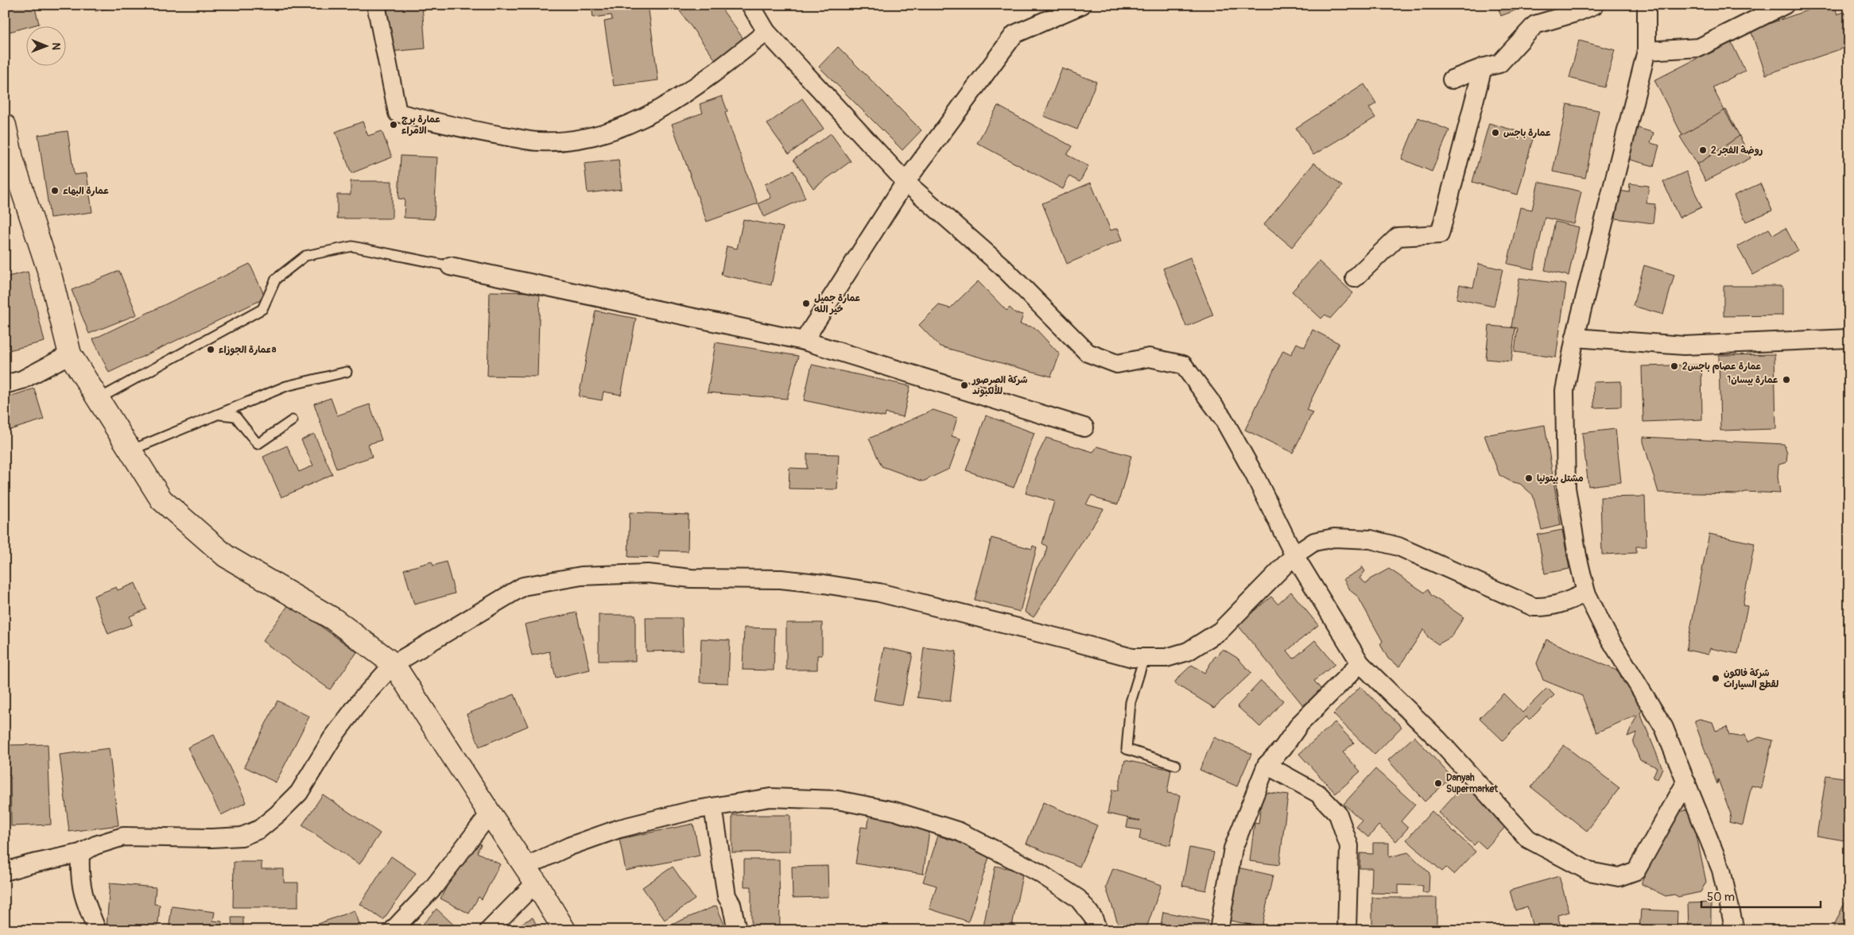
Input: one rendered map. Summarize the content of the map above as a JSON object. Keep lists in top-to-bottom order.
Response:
{
  "places": [
    "عمارة برج الامراء",
    "عمارة باجس",
    "روضة الفجر 2",
    "عمارة البهاء",
    "عمارة جميل خير الله",
    "عمارة الجوزاءa",
    "عمارة عصام باجس2",
    "عمارة بيسان1",
    "شركة الصرصور للألكبوند",
    "مشتل بيتونيا",
    "شركة فالكون لقطع السيارات",
    "Danyah Supermarket"
  ],
  "scale_bar": "50 m",
  "north": "right"
}
